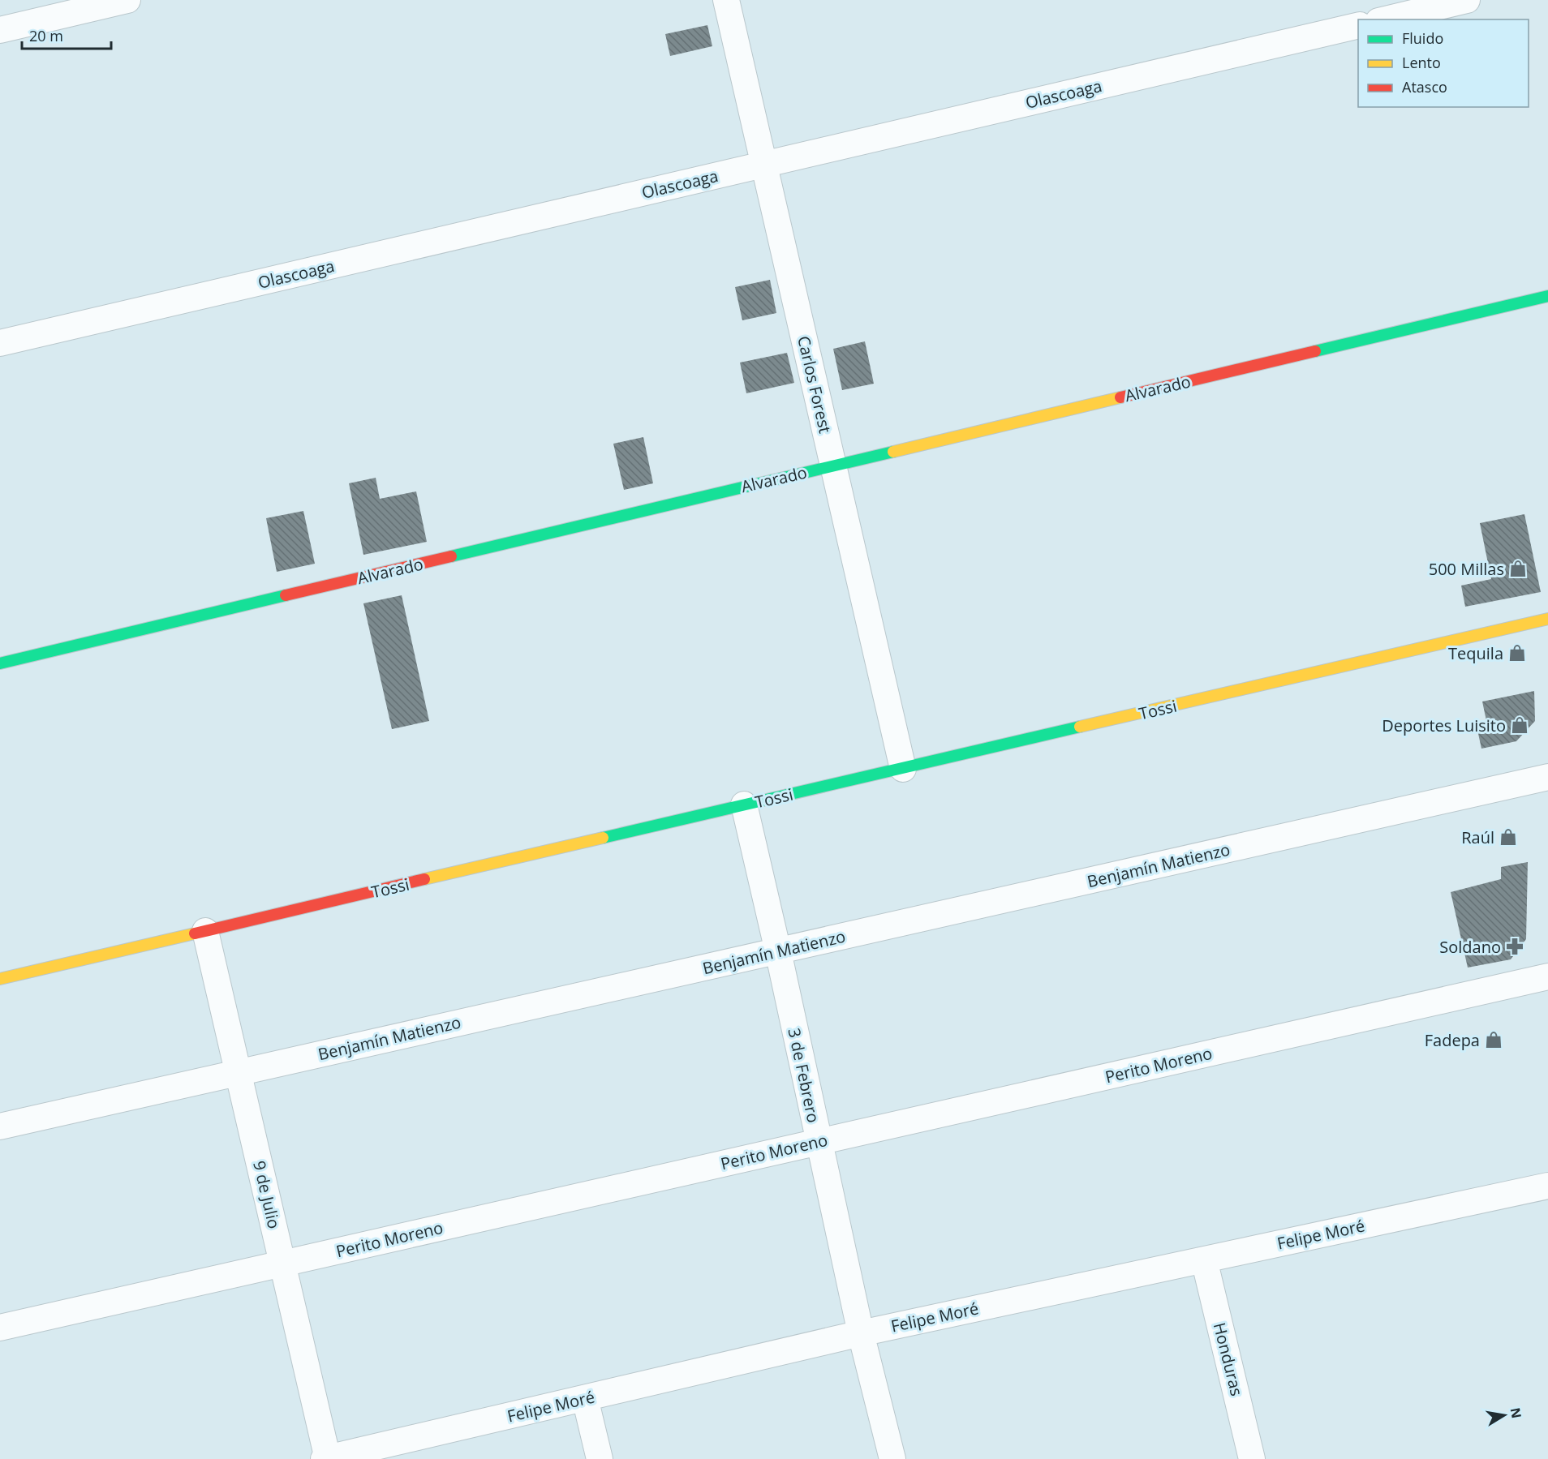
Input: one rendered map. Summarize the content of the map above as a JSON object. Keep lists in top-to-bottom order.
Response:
{
  "streets": {
    "street": [
      "Olascoaga",
      "Carlos Forest",
      "Alvarado",
      "Tossi",
      "Benjamín Matienzo",
      "Perito Moreno",
      "3 de Febrero",
      "9 de Julio",
      "Felipe Moré",
      "Honduras"
    ]
  },
  "crossings": [
    ["Olascoaga", "Carlos Forest"],
    ["Carlos Forest", "Alvarado"],
    ["Carlos Forest", "Tossi"],
    ["Tossi", "3 de Febrero"],
    ["Tossi", "9 de Julio"],
    ["Benjamín Matienzo", "3 de Febrero"],
    ["Benjamín Matienzo", "9 de Julio"],
    ["Perito Moreno", "3 de Febrero"],
    ["Perito Moreno", "9 de Julio"],
    ["3 de Febrero", "Felipe Moré"],
    ["9 de Julio", "Felipe Moré"],
    ["Felipe Moré", "Honduras"]
  ],
  "places": {
    "shop": [
      "500 Millas",
      "Tequila",
      "Deportes Luisito",
      "Raúl",
      "Fadepa"
    ],
    "pharmacy": ["Soldano"]
  },
  "legend": ["Fluido", "Lento", "Atasco"],
  "scale_bar": "20 m",
  "north": "right"
}
